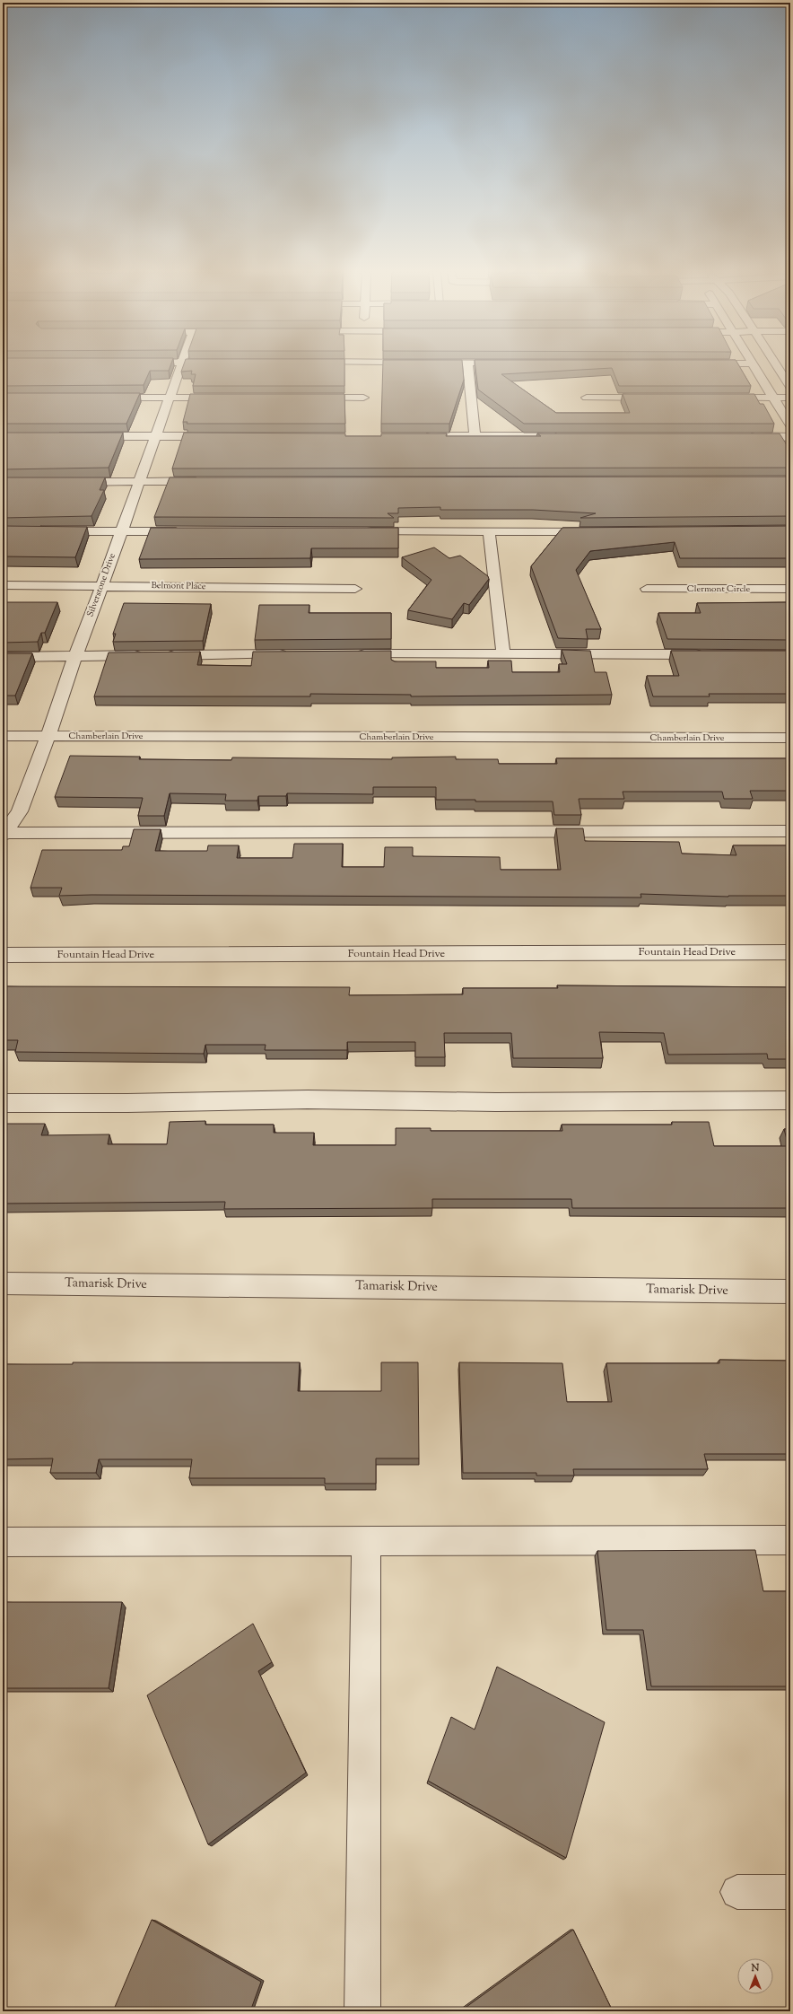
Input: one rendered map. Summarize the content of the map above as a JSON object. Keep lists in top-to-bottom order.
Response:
{
  "streets": {
    "street": [
      "Silverstone Drive",
      "Belmont Place",
      "Clermont Circle",
      "Chamberlain Drive",
      "Fountain Head Drive",
      "Tamarisk Drive"
    ]
  },
  "crossings": [
    ["Silverstone Drive", "Belmont Place"],
    ["Silverstone Drive", "Chamberlain Drive"]
  ],
  "north": "top"
}
